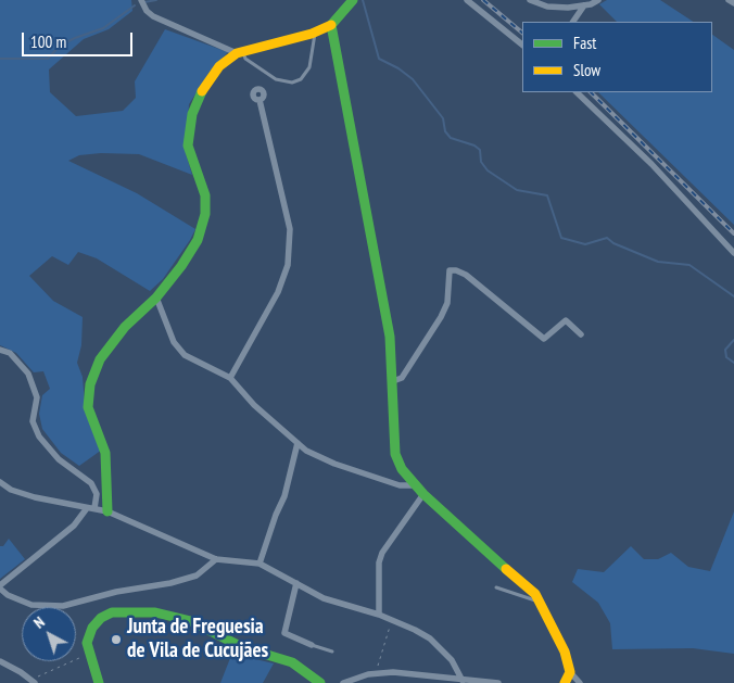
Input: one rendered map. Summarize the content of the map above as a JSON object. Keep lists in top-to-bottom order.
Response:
{
  "places": ["Junta de Freguesia de Vila de Cucujães"],
  "legend": ["Fast", "Slow"],
  "scale_bar": "100 m",
  "north": "top left"
}
